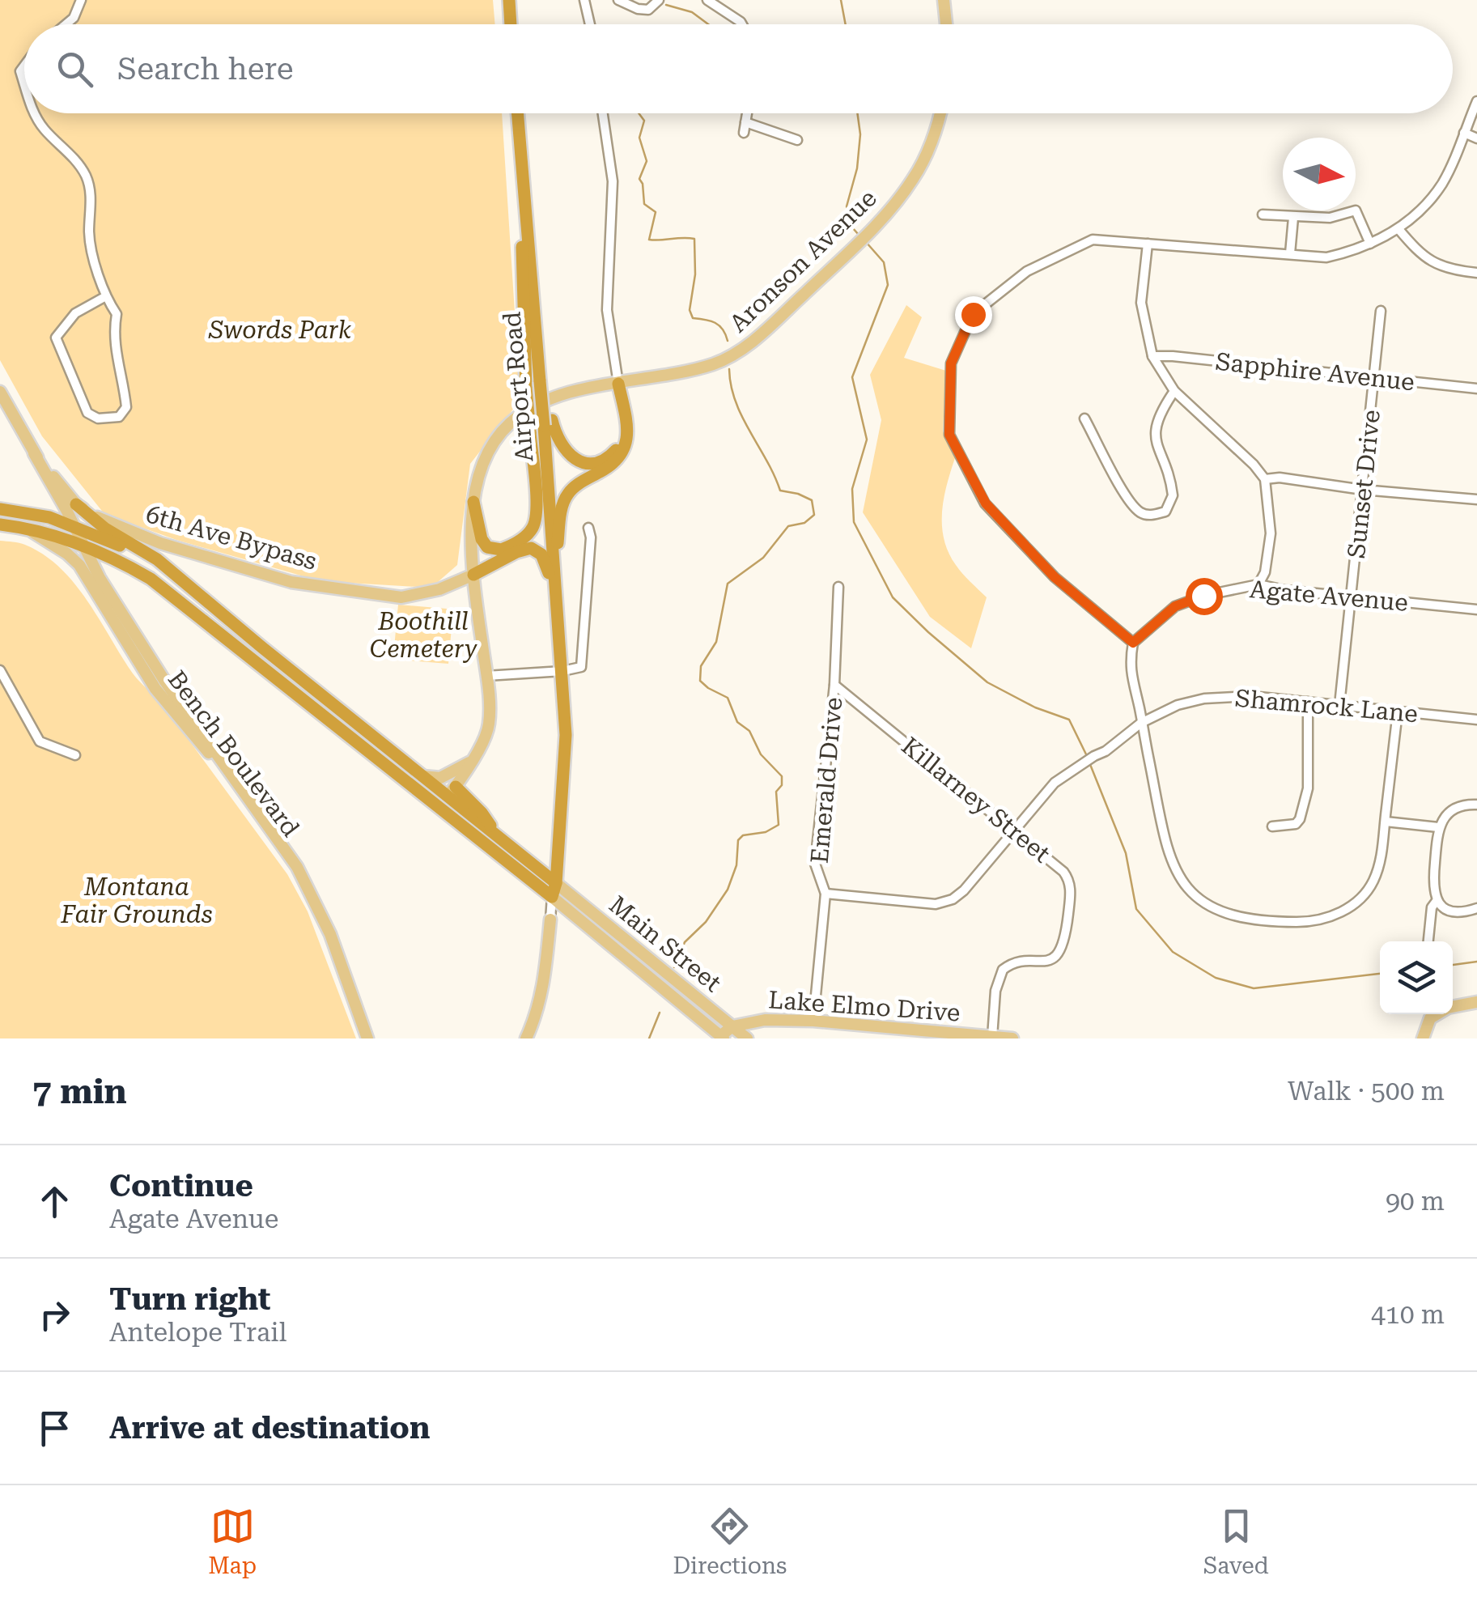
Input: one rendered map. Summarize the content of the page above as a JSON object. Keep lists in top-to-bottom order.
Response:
{
  "streets": {
    "highway": ["Airport Road"],
    "main road": [
      "Aronson Avenue",
      "6th Ave Bypass",
      "Bench Boulevard",
      "Main Street",
      "Lake Elmo Drive"
    ],
    "street": [
      "Sapphire Avenue",
      "Sunset Drive",
      "Agate Avenue",
      "Shamrock Lane",
      "Emerald Drive",
      "Killarney Street"
    ]
  },
  "crossings": [
    ["Aronson Avenue", "6th Ave Bypass"],
    ["Sapphire Avenue", "Sunset Drive"],
    ["Airport Road", "Main Street"],
    ["Sunset Drive", "Agate Avenue"],
    ["Sunset Drive", "Shamrock Lane"],
    ["Shamrock Lane", "Killarney Street"],
    ["Emerald Drive", "Killarney Street"],
    ["Emerald Drive", "Lake Elmo Drive"],
    ["Killarney Street", "Lake Elmo Drive"],
    ["Main Street", "Lake Elmo Drive"]
  ],
  "parks": ["Swords Park", "Boothill Cemetery", "Montana Fair Grounds"],
  "north": "right",
  "page": {
    "search": "Search here",
    "heading": ["7 min", "Walk · 500 m"],
    "list": [
      ["Continue", "Agate Avenue", "90 m"],
      ["Turn right", "Antelope Trail", "410 m"],
      "Arrive at destination"
    ],
    "nav": ["Map", "Directions", "Saved"]
  }
}
